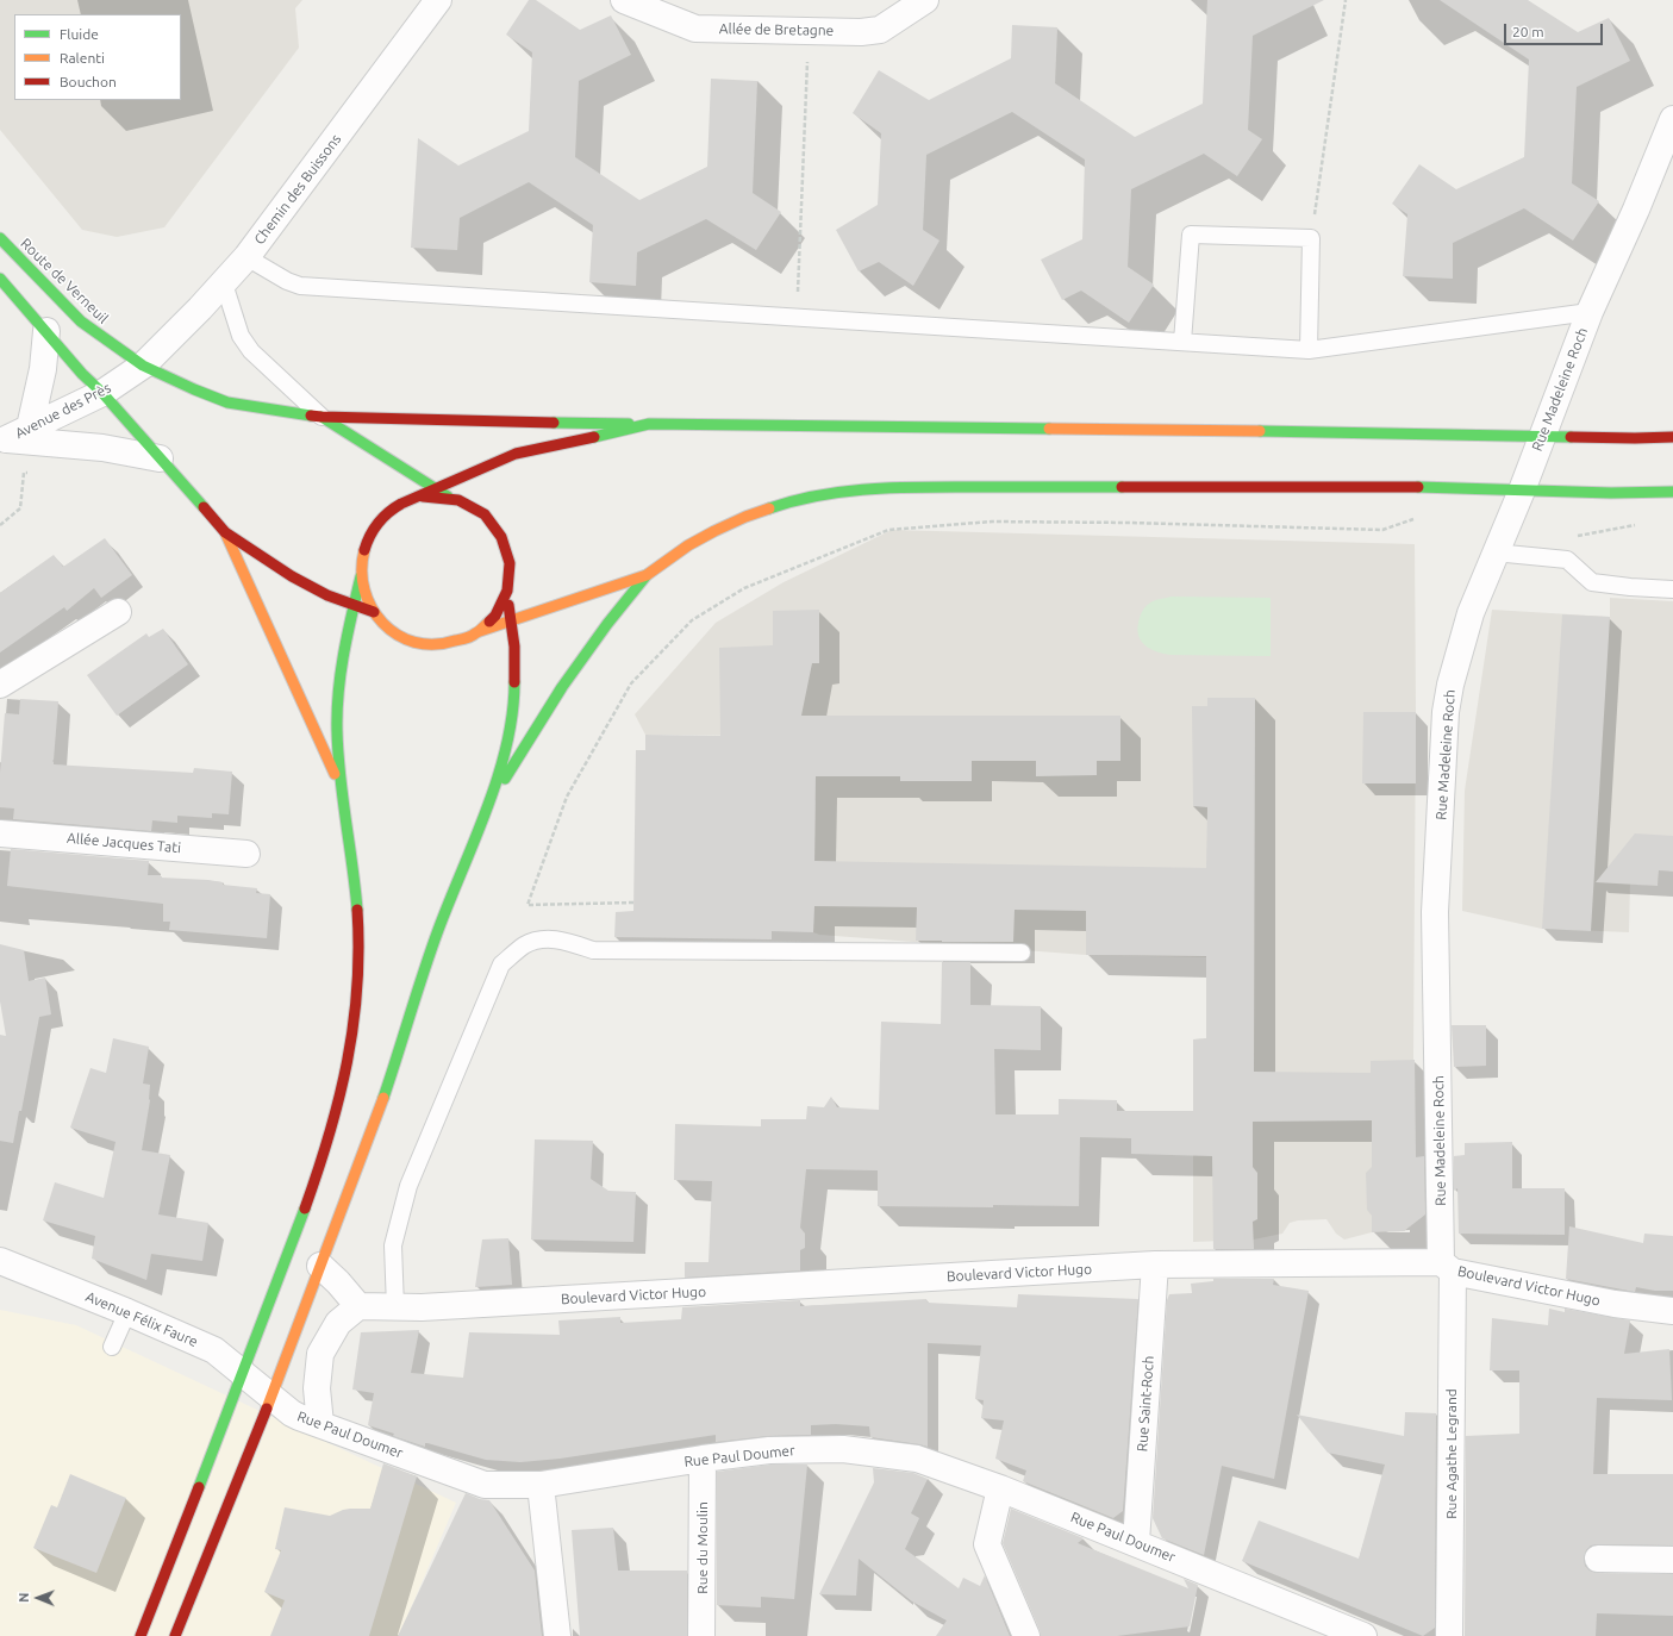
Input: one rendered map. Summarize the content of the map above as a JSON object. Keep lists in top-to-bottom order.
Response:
{
  "streets": {
    "main road": ["Route de Verneuil"],
    "street": [
      "Allée de Bretagne",
      "Chemin des Buissons",
      "Rue Madeleine Roch",
      "Avenue des Près",
      "Allée Jacques Tati",
      "Boulevard Victor Hugo",
      "Avenue Félix Faure",
      "Rue Saint-Roch",
      "Rue Paul Doumer",
      "Rue Agathe Legrand",
      "Rue du Moulin"
    ]
  },
  "crossings": [
    ["Chemin des Buissons", "Route de Verneuil"],
    ["Chemin des Buissons", "Avenue des Près"],
    ["Route de Verneuil", "Avenue des Près"],
    ["Rue Madeleine Roch", "Boulevard Victor Hugo"],
    ["Rue Madeleine Roch", "Rue Agathe Legrand"],
    ["Boulevard Victor Hugo", "Rue Saint-Roch"],
    ["Boulevard Victor Hugo", "Rue Agathe Legrand"],
    ["Avenue Félix Faure", "Rue Paul Doumer"],
    ["Rue Saint-Roch", "Rue Paul Doumer"],
    ["Rue Paul Doumer", "Rue du Moulin"]
  ],
  "legend": ["Fluide", "Ralenti", "Bouchon"],
  "scale_bar": "20 m",
  "north": "left"
}
